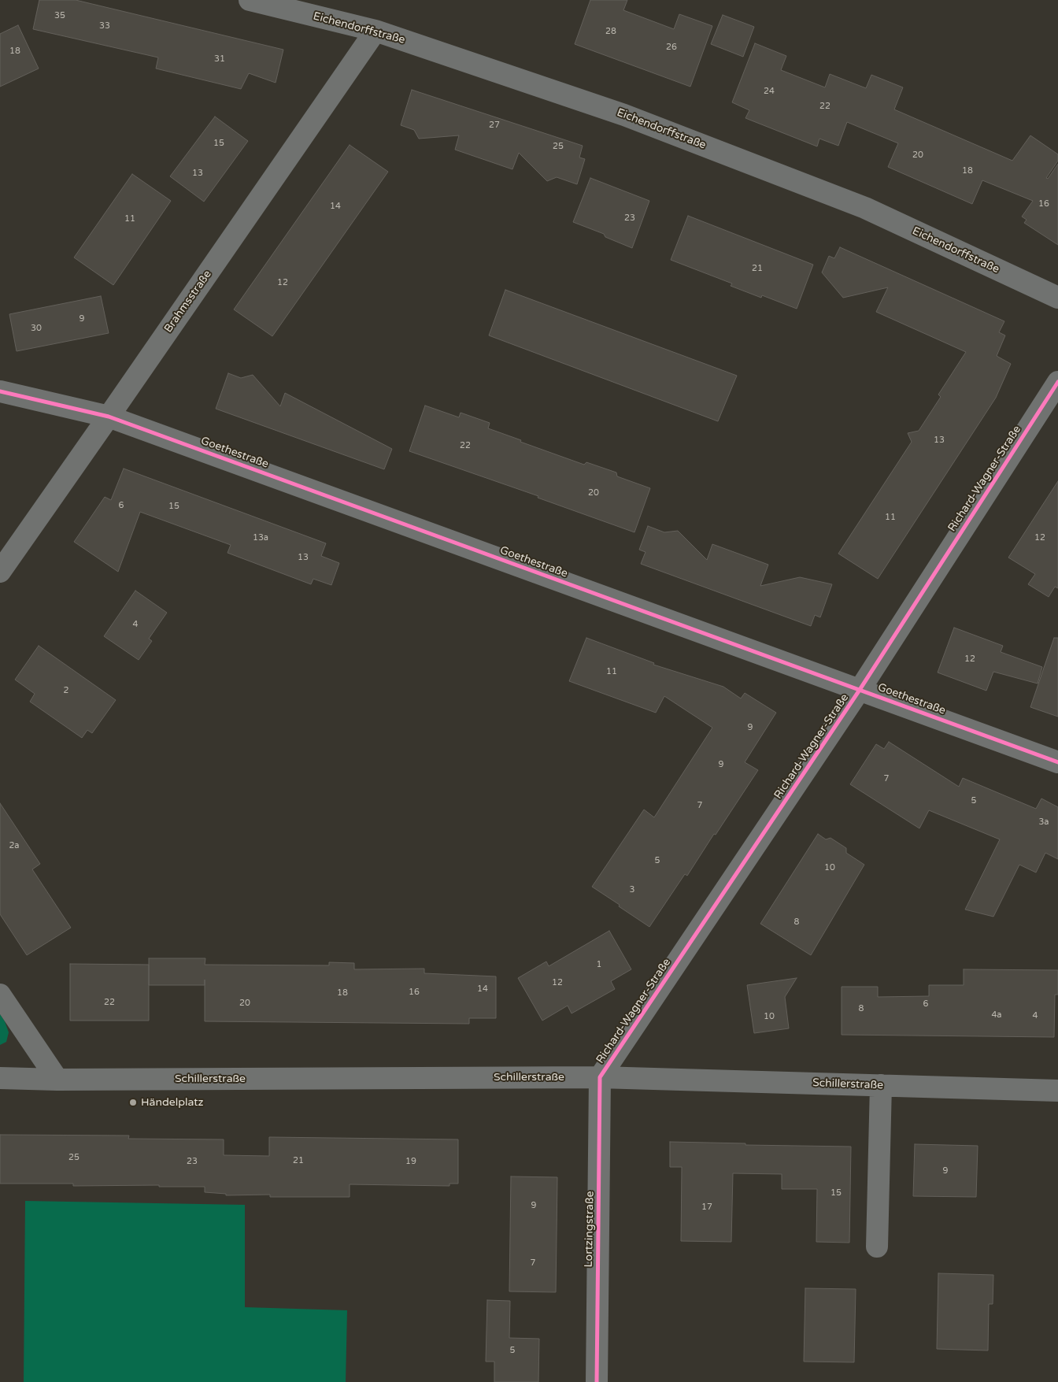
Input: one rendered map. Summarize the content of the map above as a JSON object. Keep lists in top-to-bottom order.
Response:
{
  "streets": {
    "street": [
      "Eichendorffstraße",
      "Brahmsstraße",
      "Goethestraße",
      "Richard-Wagner-Straße",
      "Schillerstraße",
      "Lortzingstraße"
    ]
  },
  "crossings": [
    ["Eichendorffstraße", "Brahmsstraße"],
    ["Brahmsstraße", "Goethestraße"],
    ["Goethestraße", "Richard-Wagner-Straße"],
    ["Richard-Wagner-Straße", "Schillerstraße"],
    ["Richard-Wagner-Straße", "Lortzingstraße"],
    ["Schillerstraße", "Lortzingstraße"]
  ],
  "places": ["Händelplatz"],
  "house_numbers": [
    "35",
    "33",
    "28",
    "26",
    "18",
    "31",
    "24",
    "22",
    "27",
    "15",
    "25",
    "20",
    "18",
    "13",
    "16",
    "14",
    "23",
    "11",
    "21",
    "12",
    "9",
    "30",
    "13",
    "22",
    "20",
    "6",
    "15",
    "11",
    "13a",
    "12",
    "13",
    "4",
    "12",
    "11",
    "2",
    "9",
    "9",
    "7",
    "5",
    "7",
    "3a",
    "2a",
    "5",
    "10",
    "3",
    "8",
    "1",
    "12",
    "14",
    "16",
    "18",
    "22",
    "20",
    "6",
    "8",
    "4a",
    "4",
    "10",
    "25",
    "21",
    "23",
    "19",
    "9",
    "15",
    "9",
    "17",
    "7",
    "5"
  ]
}
